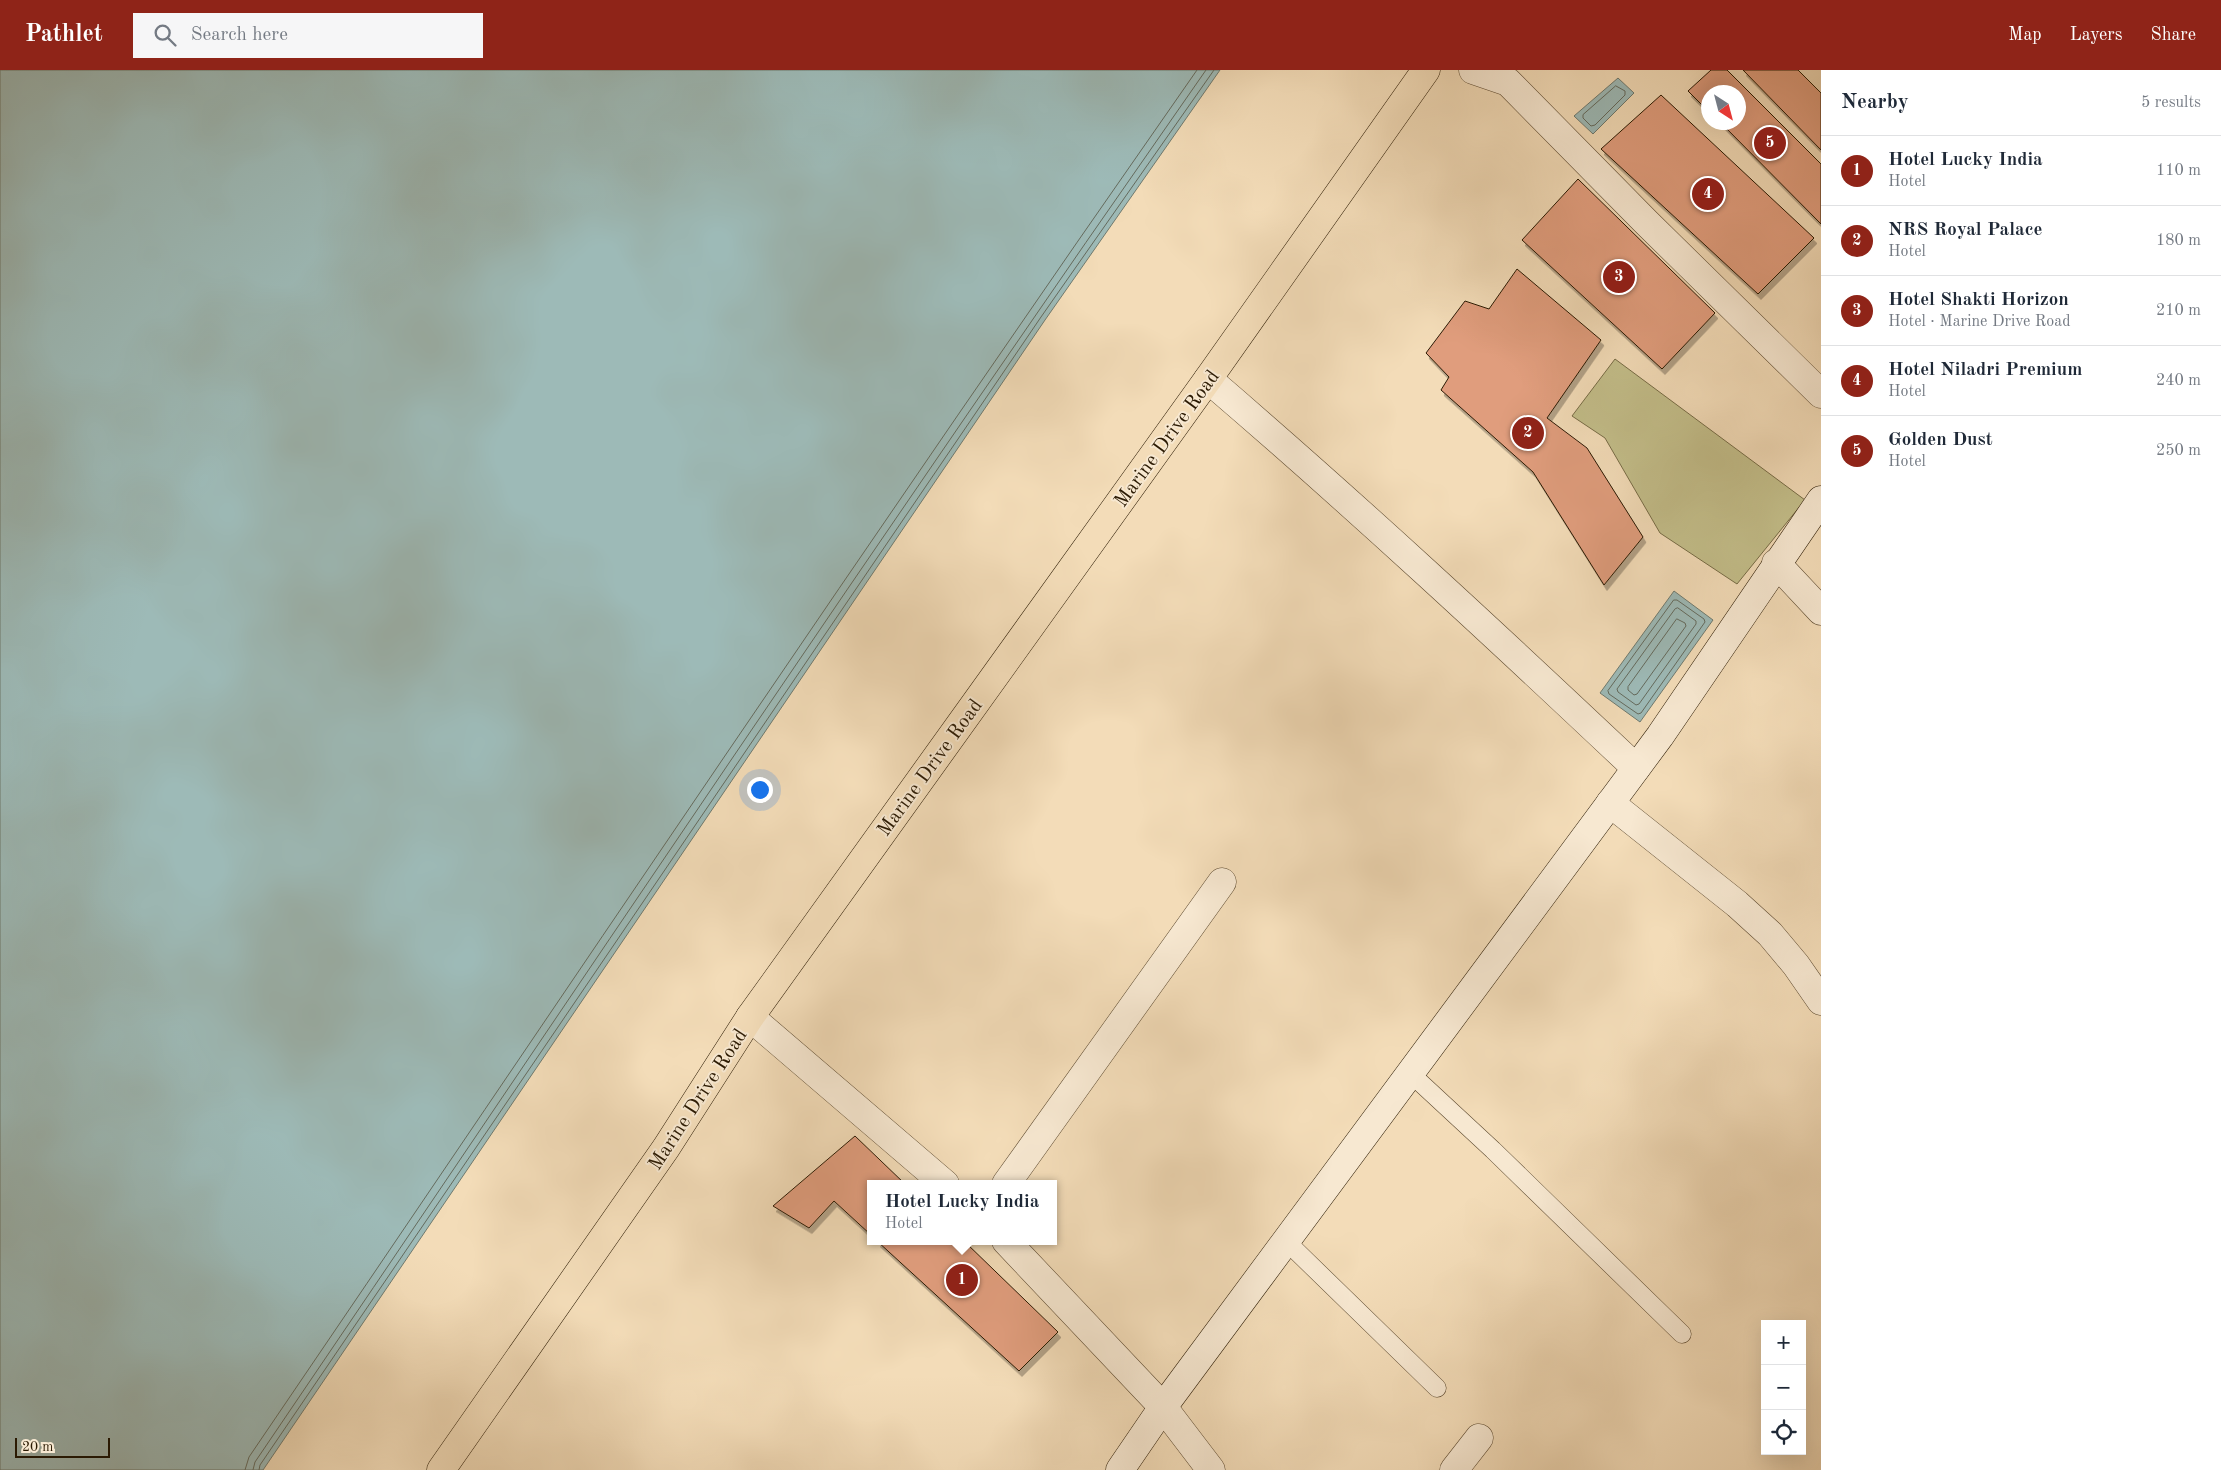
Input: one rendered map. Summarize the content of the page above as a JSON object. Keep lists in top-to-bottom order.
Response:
{
  "streets": {
    "highway": ["Marine Drive Road"]
  },
  "scale_bar": "20 m",
  "north": "bottom right",
  "page": {
    "header": "Pathlet",
    "search": "Search here",
    "nav": ["Map", "Layers", "Share"],
    "heading": ["Nearby", "5 results"],
    "pins": [
      "5",
      "4",
      "3",
      "2",
      "1"
    ],
    "list": [
      {
        "mark": "1",
        "name": "Hotel Lucky India",
        "note": "Hotel",
        "value": "110 m"
      },
      {
        "mark": "2",
        "name": "NRS Royal Palace",
        "note": "Hotel",
        "value": "180 m"
      },
      {
        "mark": "3",
        "name": "Hotel Shakti Horizon",
        "note": "Hotel · Marine Drive Road",
        "value": "210 m"
      },
      {
        "mark": "4",
        "name": "Hotel Niladri Premium",
        "note": "Hotel",
        "value": "240 m"
      },
      {
        "mark": "5",
        "name": "Golden Dust",
        "note": "Hotel",
        "value": "250 m"
      }
    ],
    "popup": ["Hotel Lucky India", "Hotel"],
    "map_buttons": ["+", "−"],
    "scale": "20 m"
  }
}
